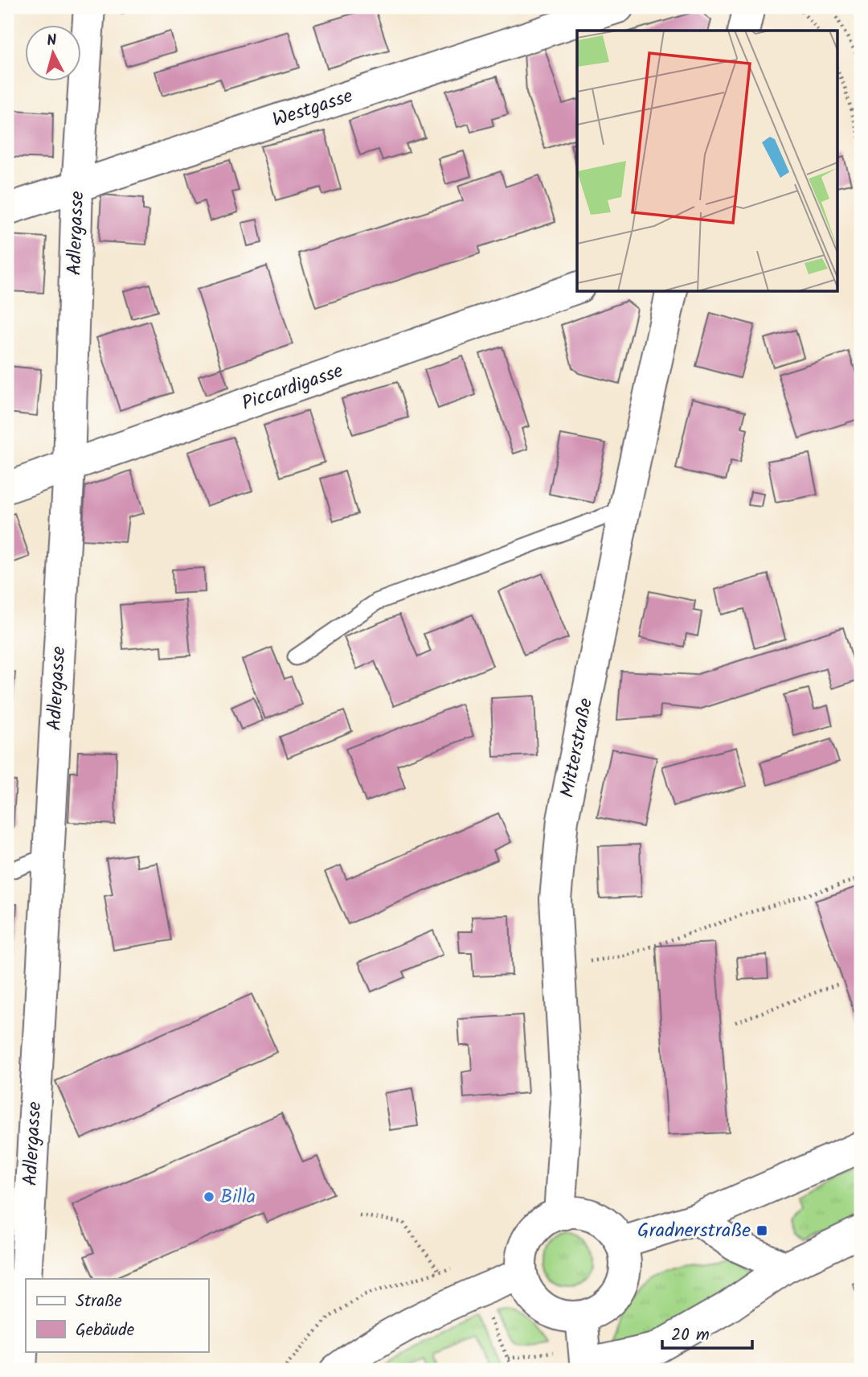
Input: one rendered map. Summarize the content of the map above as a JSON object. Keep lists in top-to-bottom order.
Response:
{
  "streets": {
    "street": [
      "Westgasse",
      "Adlergasse",
      "Piccardigasse",
      "Mitterstraße"
    ]
  },
  "crossings": [
    ["Westgasse", "Adlergasse"],
    ["Adlergasse", "Piccardigasse"]
  ],
  "places": {
    "other": ["Billa"],
    "transit": ["Gradnerstraße"]
  },
  "legend": ["Straße", "Gebäude"],
  "scale_bar": "20 m",
  "north": "top"
}
